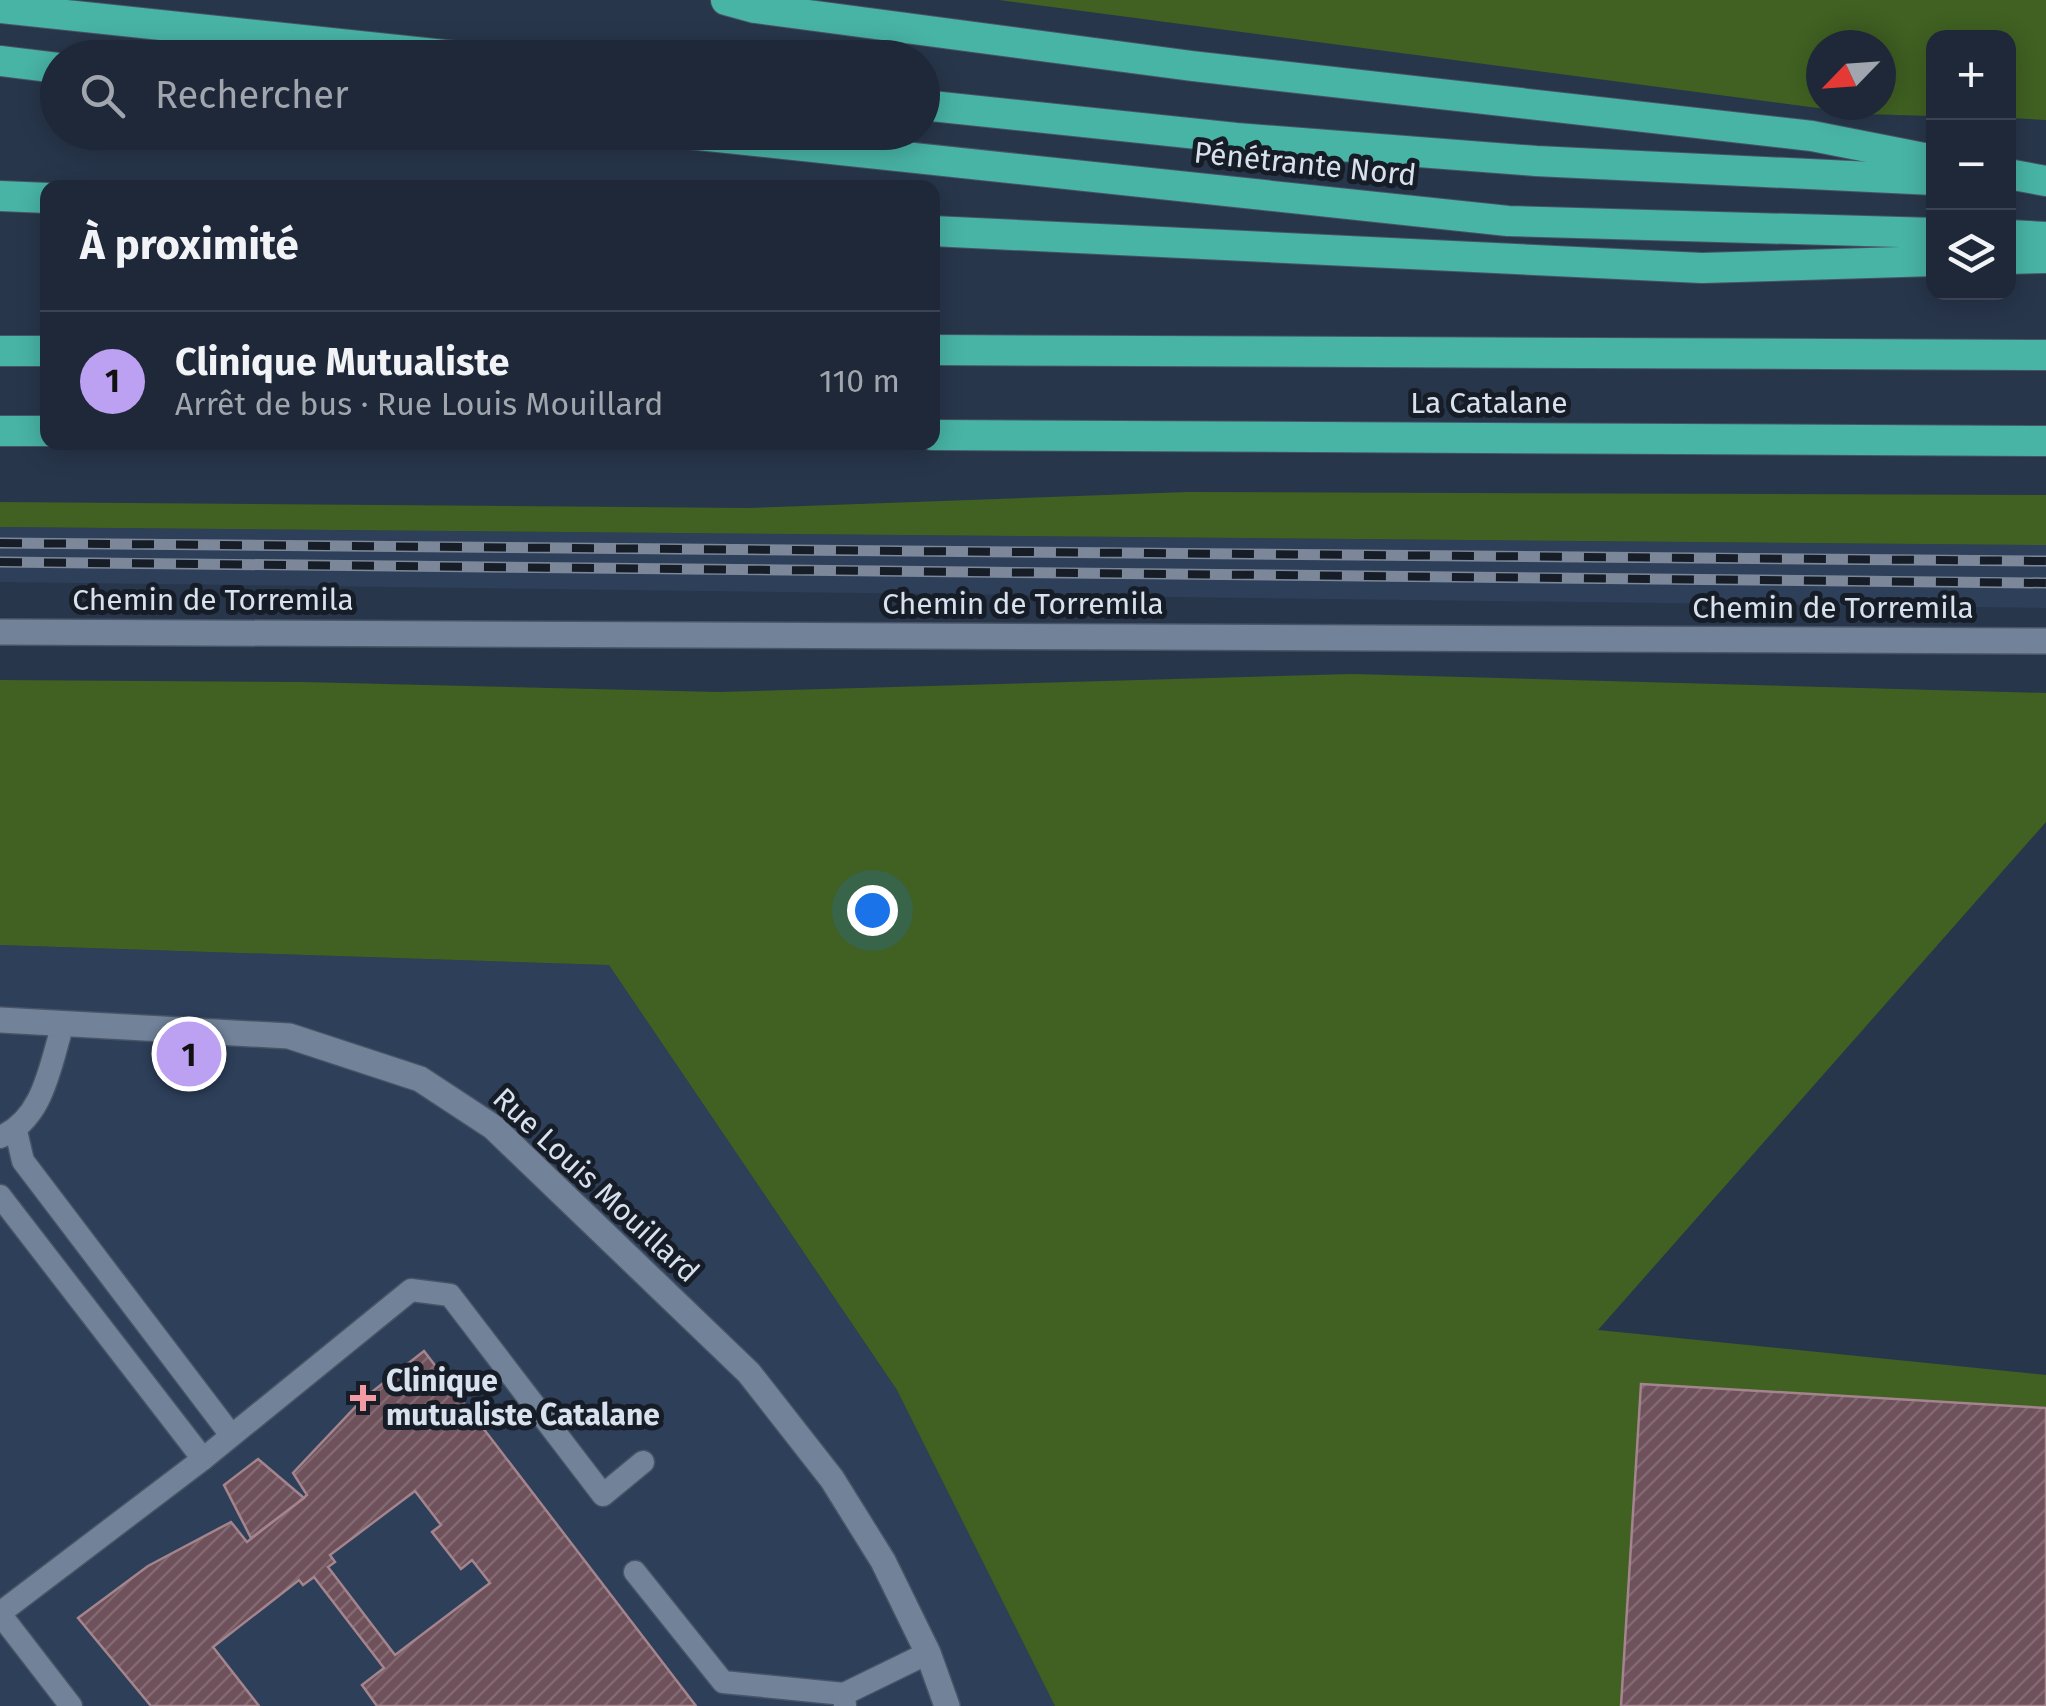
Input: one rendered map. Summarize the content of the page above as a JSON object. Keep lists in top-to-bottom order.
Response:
{
  "streets": {
    "highway": ["Pénétrante Nord", "La Catalane"],
    "street": ["Chemin de Torremila", "Rue Louis Mouillard"]
  },
  "places": {
    "health": ["Clinique mutualiste Catalane"]
  },
  "north": "bottom left",
  "page": {
    "map_buttons": ["+", "−"],
    "search": "Rechercher",
    "heading": "À proximité",
    "list": [
      {
        "mark": "1",
        "name": "Clinique Mutualiste",
        "note": "Arrêt de bus · Rue Louis Mouillard",
        "value": "110 m"
      }
    ],
    "pins": "1"
  }
}
